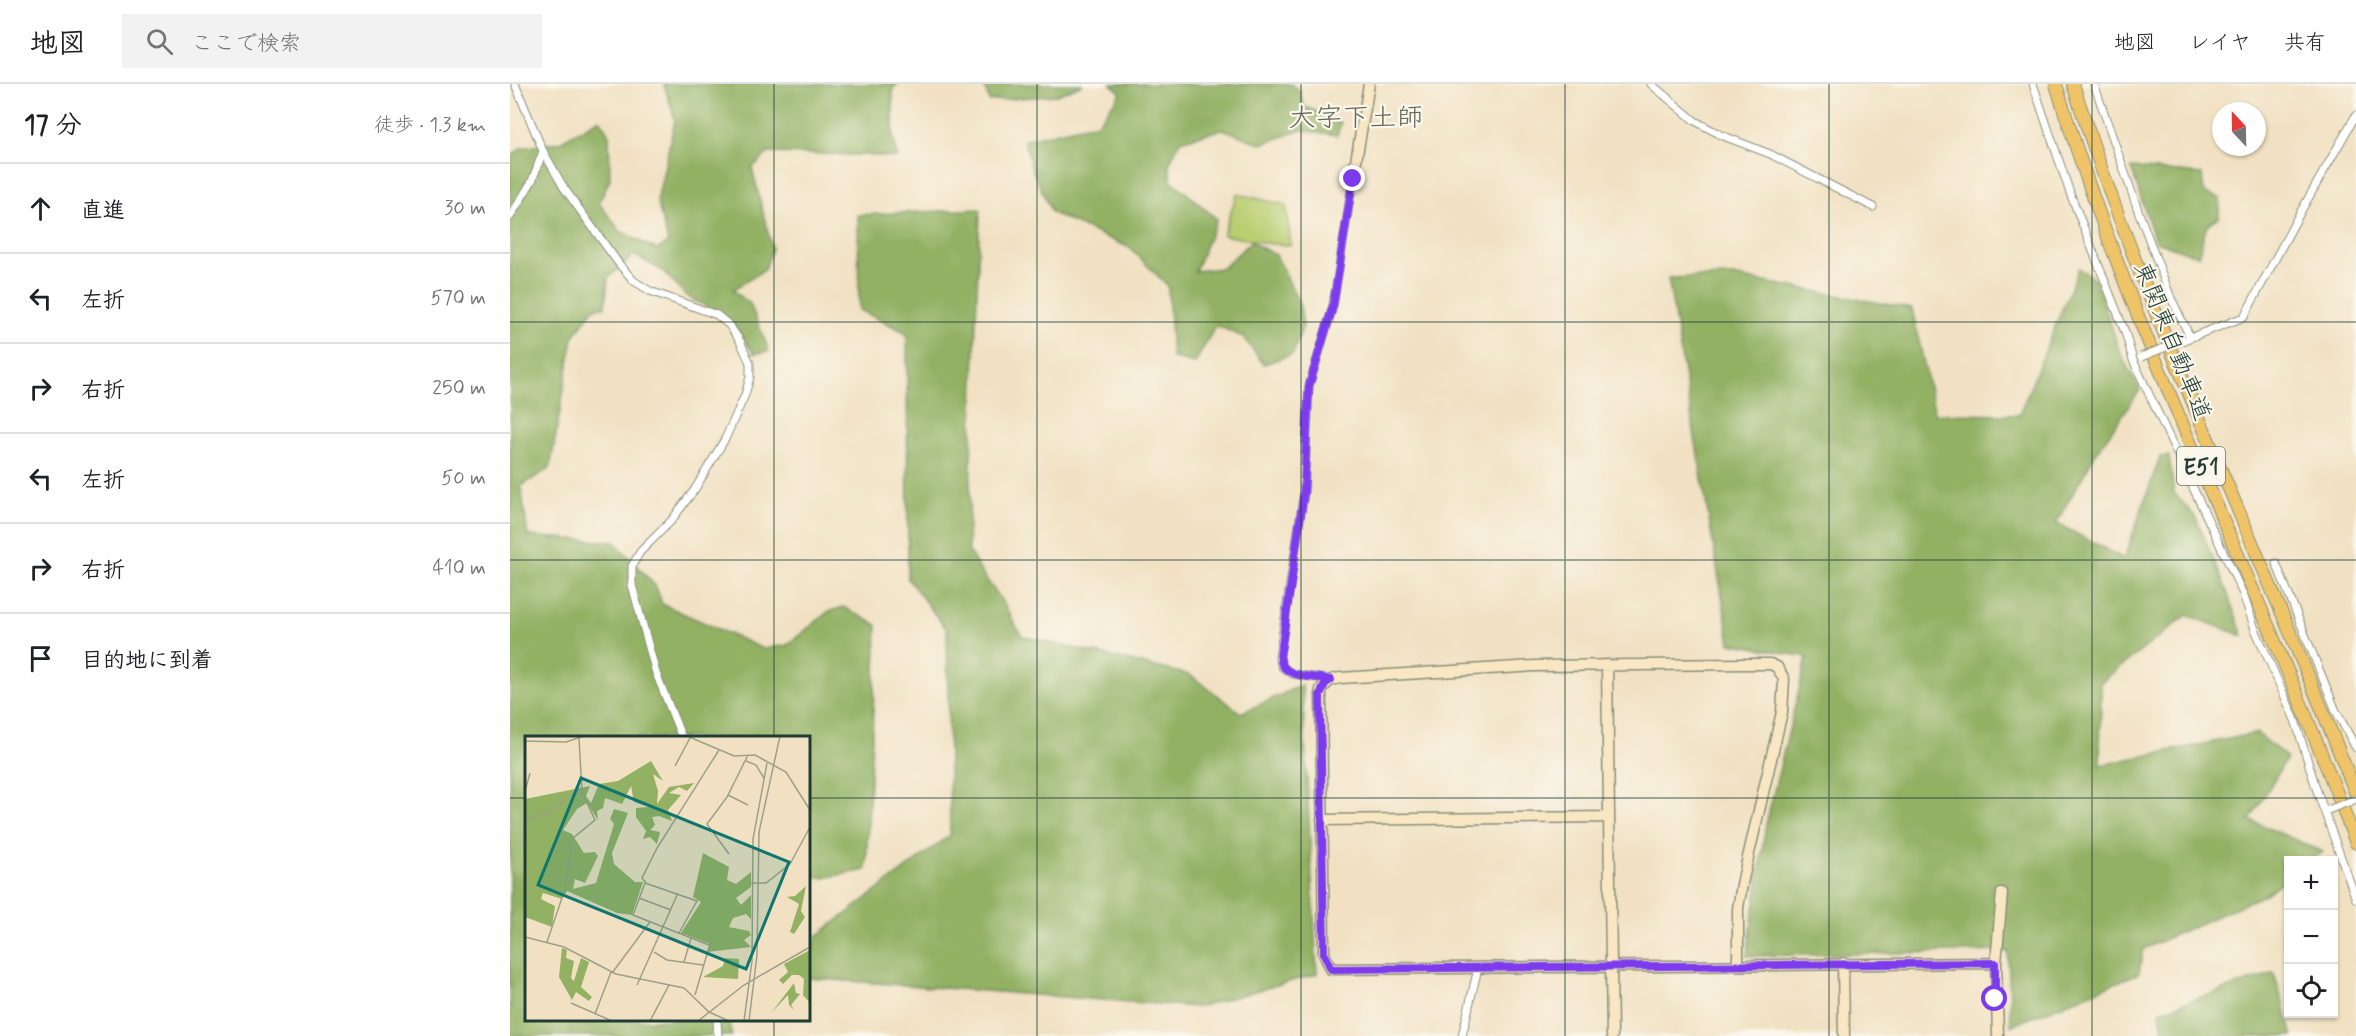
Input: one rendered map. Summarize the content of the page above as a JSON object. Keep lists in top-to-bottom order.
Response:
{
  "streets": {
    "highway": ["東関東自動車道", "E51"]
  },
  "districts": ["大字下土師"],
  "north": "top",
  "page": {
    "header": "地図",
    "search": "ここで検索",
    "nav": ["地図", "レイヤ", "共有"],
    "heading": ["17 分", "徒歩 · 1.3 km"],
    "list": [
      ["直進", "30 m"],
      ["左折", "570 m"],
      ["右折", "250 m"],
      ["左折", "50 m"],
      ["右折", "410 m"],
      "目的地に到着"
    ],
    "map_buttons": ["+", "−"]
  }
}
